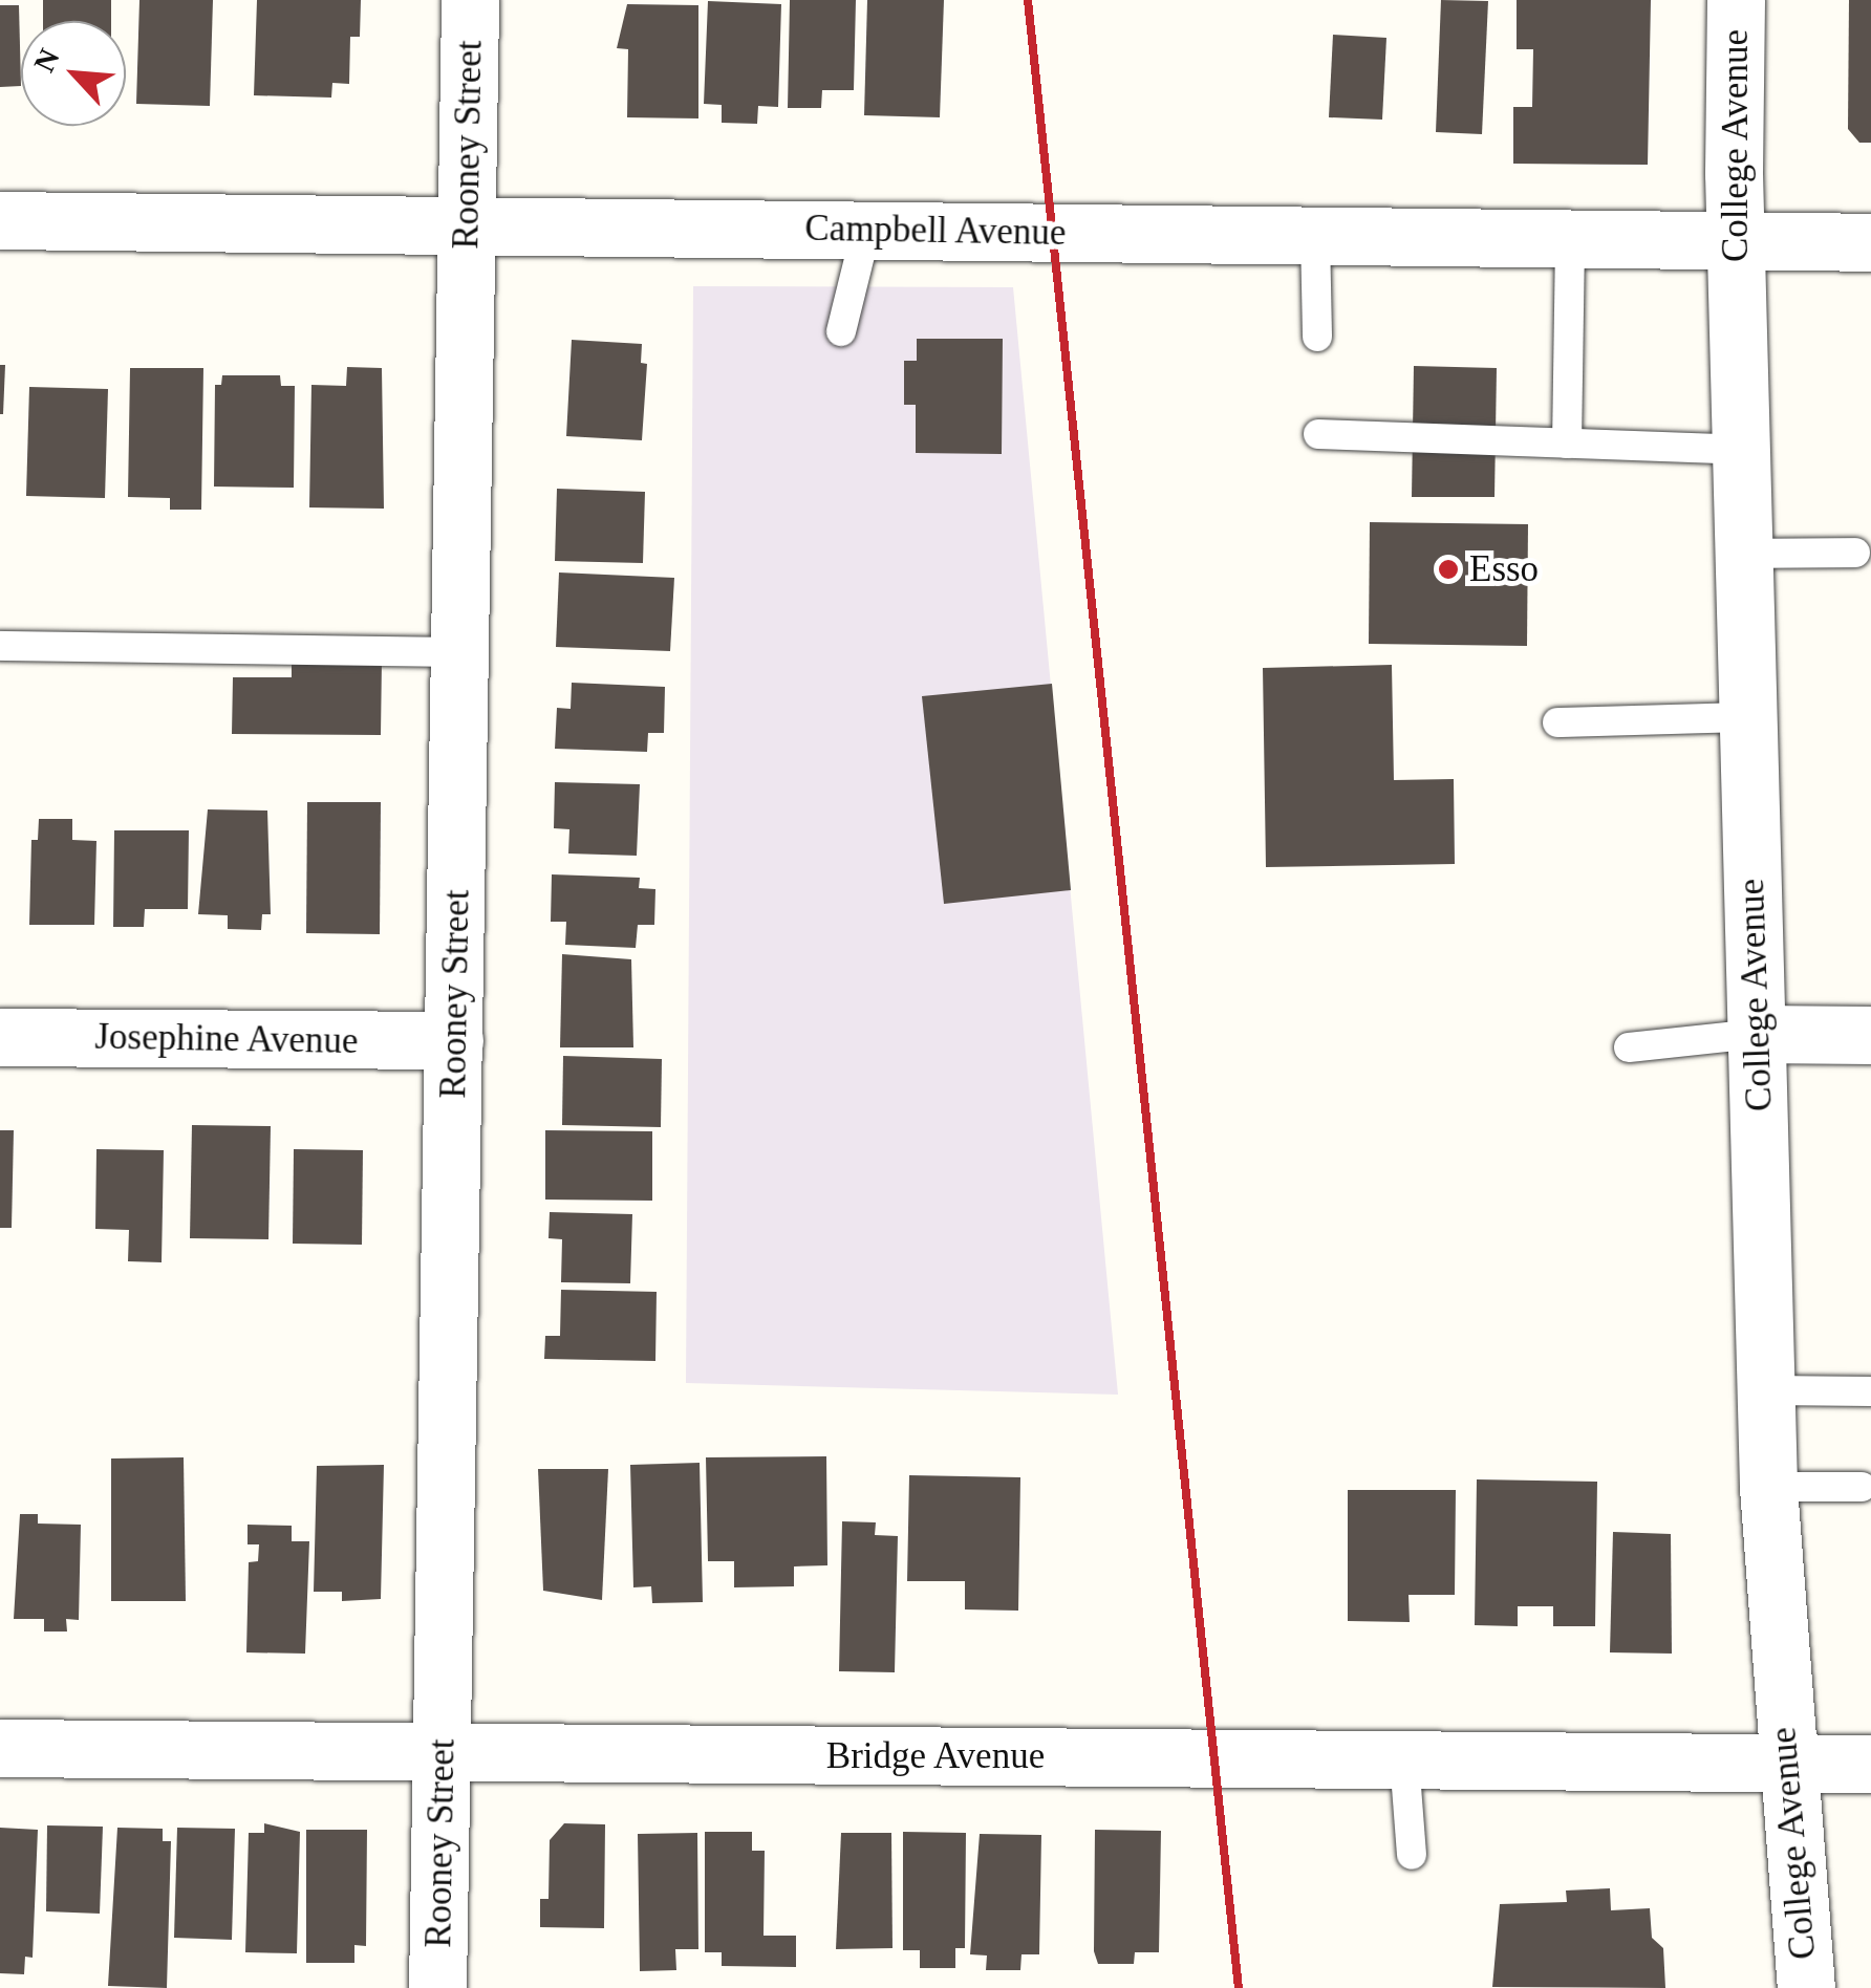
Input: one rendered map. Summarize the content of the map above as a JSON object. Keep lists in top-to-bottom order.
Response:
{
  "streets": {
    "street": [
      "Rooney Street",
      "College Avenue",
      "Campbell Avenue",
      "Josephine Avenue",
      "Bridge Avenue"
    ]
  },
  "crossings": [
    ["Rooney Street", "Campbell Avenue"],
    ["Rooney Street", "Josephine Avenue"],
    ["Rooney Street", "Bridge Avenue"],
    ["College Avenue", "Campbell Avenue"],
    ["College Avenue", "Bridge Avenue"]
  ],
  "places": ["Esso"],
  "north": "top left"
}
